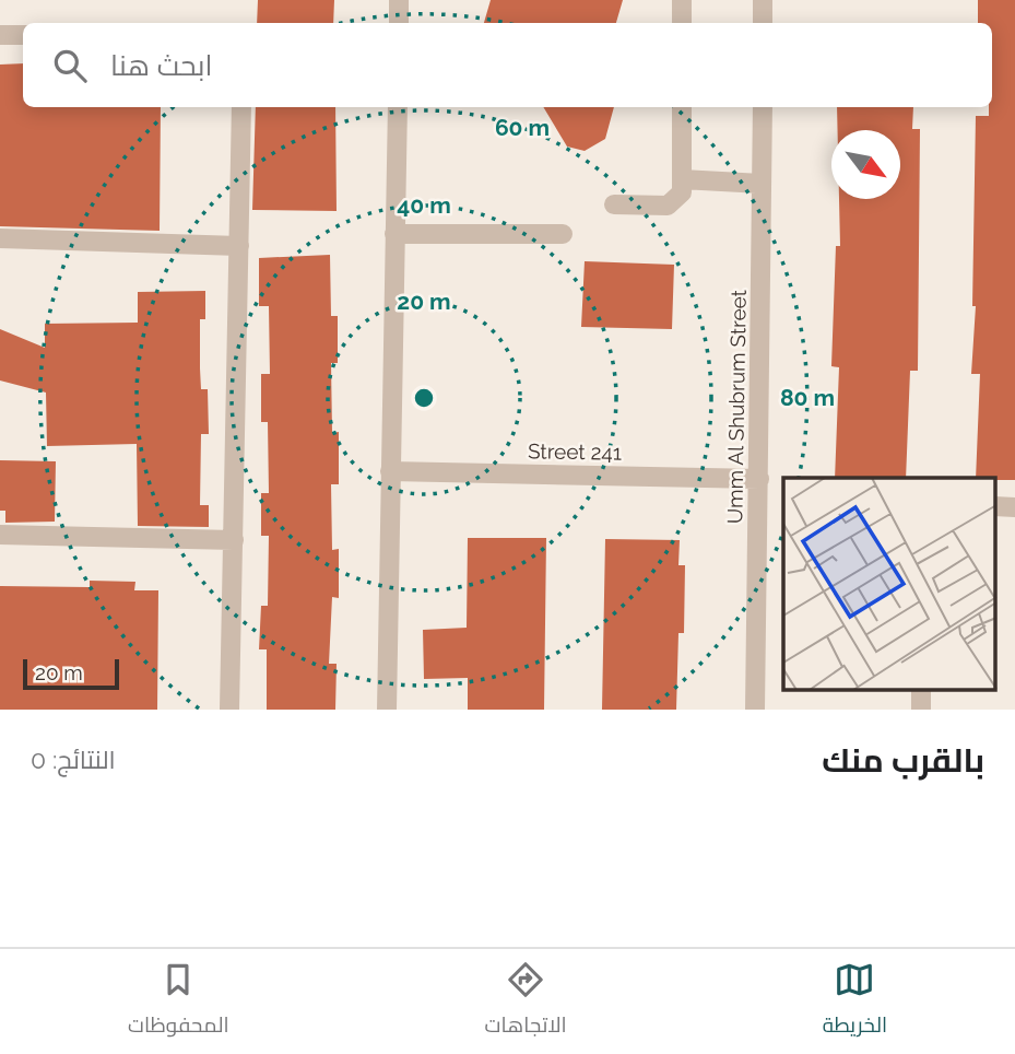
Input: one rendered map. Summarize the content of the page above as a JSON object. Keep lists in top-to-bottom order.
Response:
{
  "streets": {
    "street": ["Umm Al Shubrum Street", "Street 241"]
  },
  "crossings": [
    ["Umm Al Shubrum Street", "Street 241"]
  ],
  "scale_bar": "20 m",
  "north": "bottom right",
  "page": {
    "search": "ابحث هنا",
    "scale": "20 m",
    "heading": ["بالقرب منك", "النتائج: 0"],
    "nav": ["الخريطة", "الاتجاهات", "المحفوظات"]
  },
  "rings": [
    "60 m",
    "40 m",
    "20 m",
    "80 m"
  ]
}
